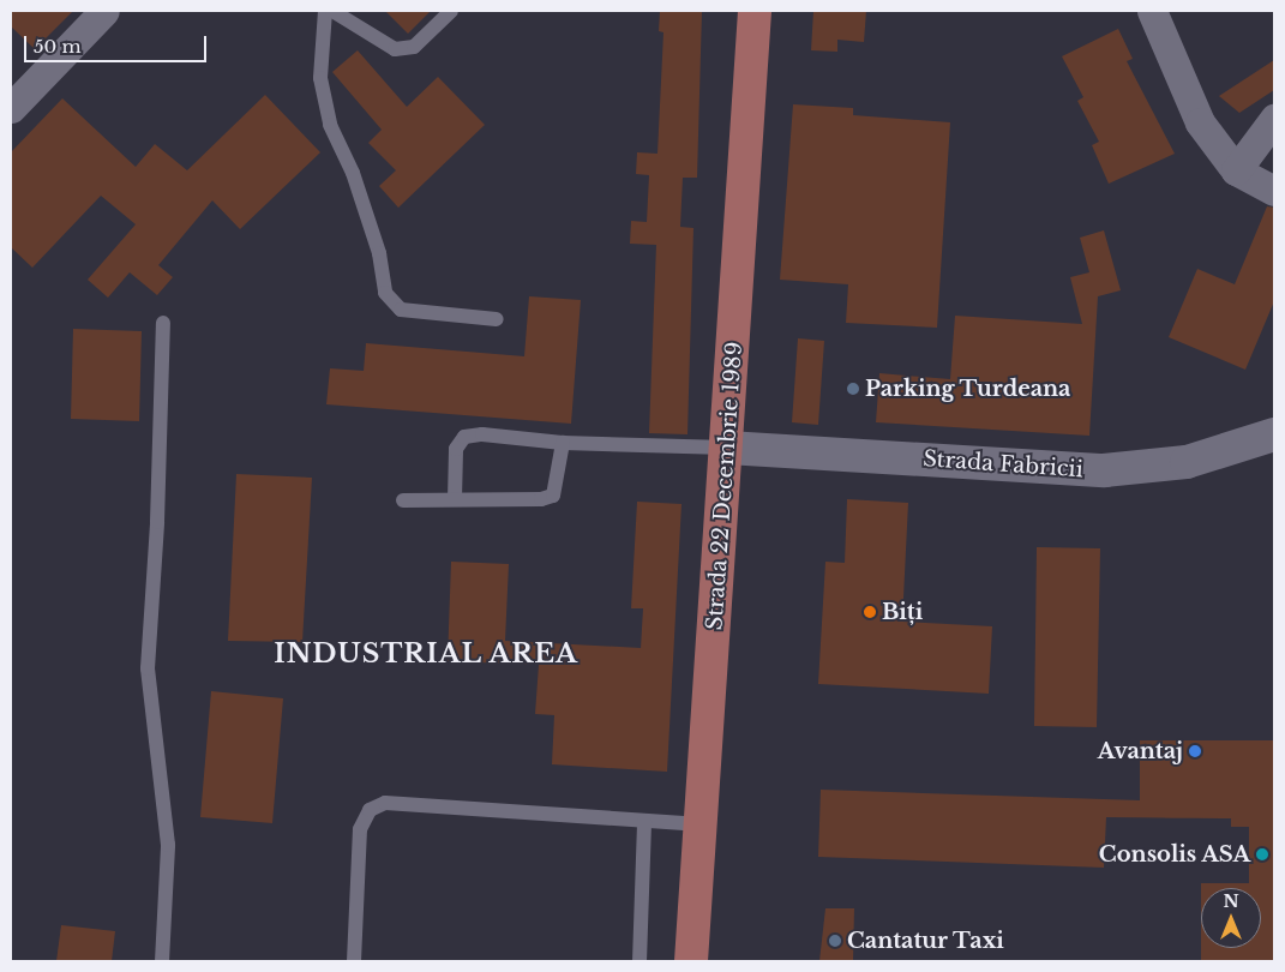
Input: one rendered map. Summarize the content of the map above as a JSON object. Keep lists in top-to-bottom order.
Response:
{
  "streets": {
    "main road": ["Strada 22 Decembrie 1989"],
    "street": ["Strada Fabricii"]
  },
  "crossings": [
    ["Strada Fabricii", "Strada 22 Decembrie 1989"]
  ],
  "districts": ["INDUSTRIAL AREA"],
  "places": [
    "Parking Turdeana",
    "Biți",
    "Avantaj",
    "Consolis ASA",
    "Cantatur Taxi"
  ],
  "scale_bar": "50 m",
  "north": "top"
}
